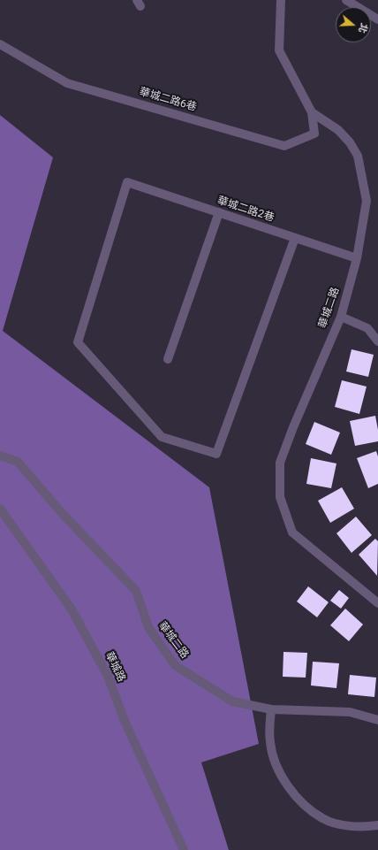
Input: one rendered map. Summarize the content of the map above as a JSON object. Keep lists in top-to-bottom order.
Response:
{
  "streets": {
    "street": [
      "華城二路6巷",
      "華城二路2巷",
      "華城二路",
      "華城路"
    ]
  },
  "crossings": [
    ["華城二路6巷", "華城二路"],
    ["華城二路2巷", "華城二路"]
  ],
  "north": "right"
}
